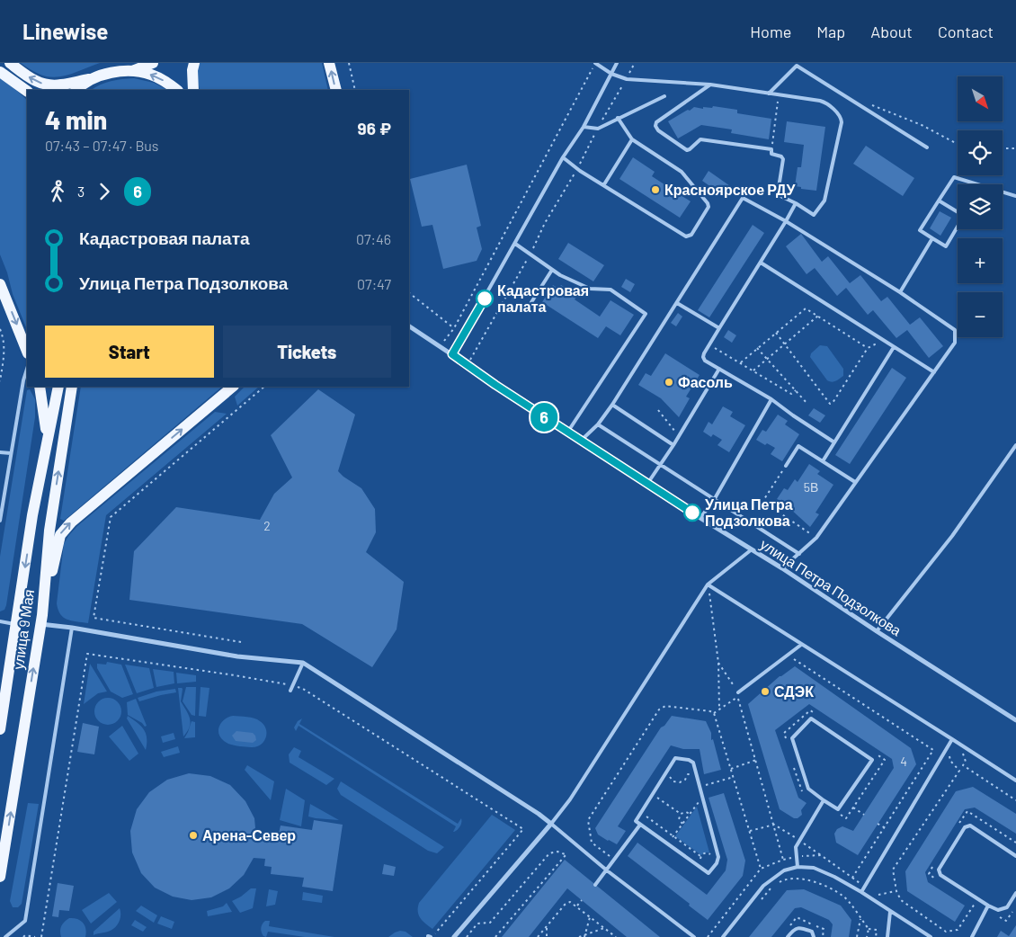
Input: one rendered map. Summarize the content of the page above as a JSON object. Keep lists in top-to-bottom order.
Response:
{
  "streets": {
    "main road": ["улица 9 Мая"],
    "street": ["улица Петра Подзолкова"]
  },
  "places": [
    "Красноярское РДУ",
    "Кадастровая палата",
    "Фасоль",
    "Улица Петра Подзолкова",
    "СДЭК",
    "Арена-Север"
  ],
  "lines": ["bus line 6"],
  "house_numbers": ["5В", "2", "4"],
  "north": "bottom right",
  "page": {
    "header": "Linewise",
    "nav": [
      "Home",
      "Map",
      "About",
      "Contact"
    ],
    "on_map": "6",
    "map_buttons": ["+", "−"],
    "heading": ["4 min", "07:43 – 07:47 · Bus", "96 ₽"],
    "legs": ["3", "6"],
    "list": [
      {
        "name": "Кадастровая палата",
        "value": "07:46"
      },
      {
        "name": "Улица Петра Подзолкова",
        "value": "07:47"
      }
    ],
    "buttons": ["Start", "Tickets"]
  }
}
